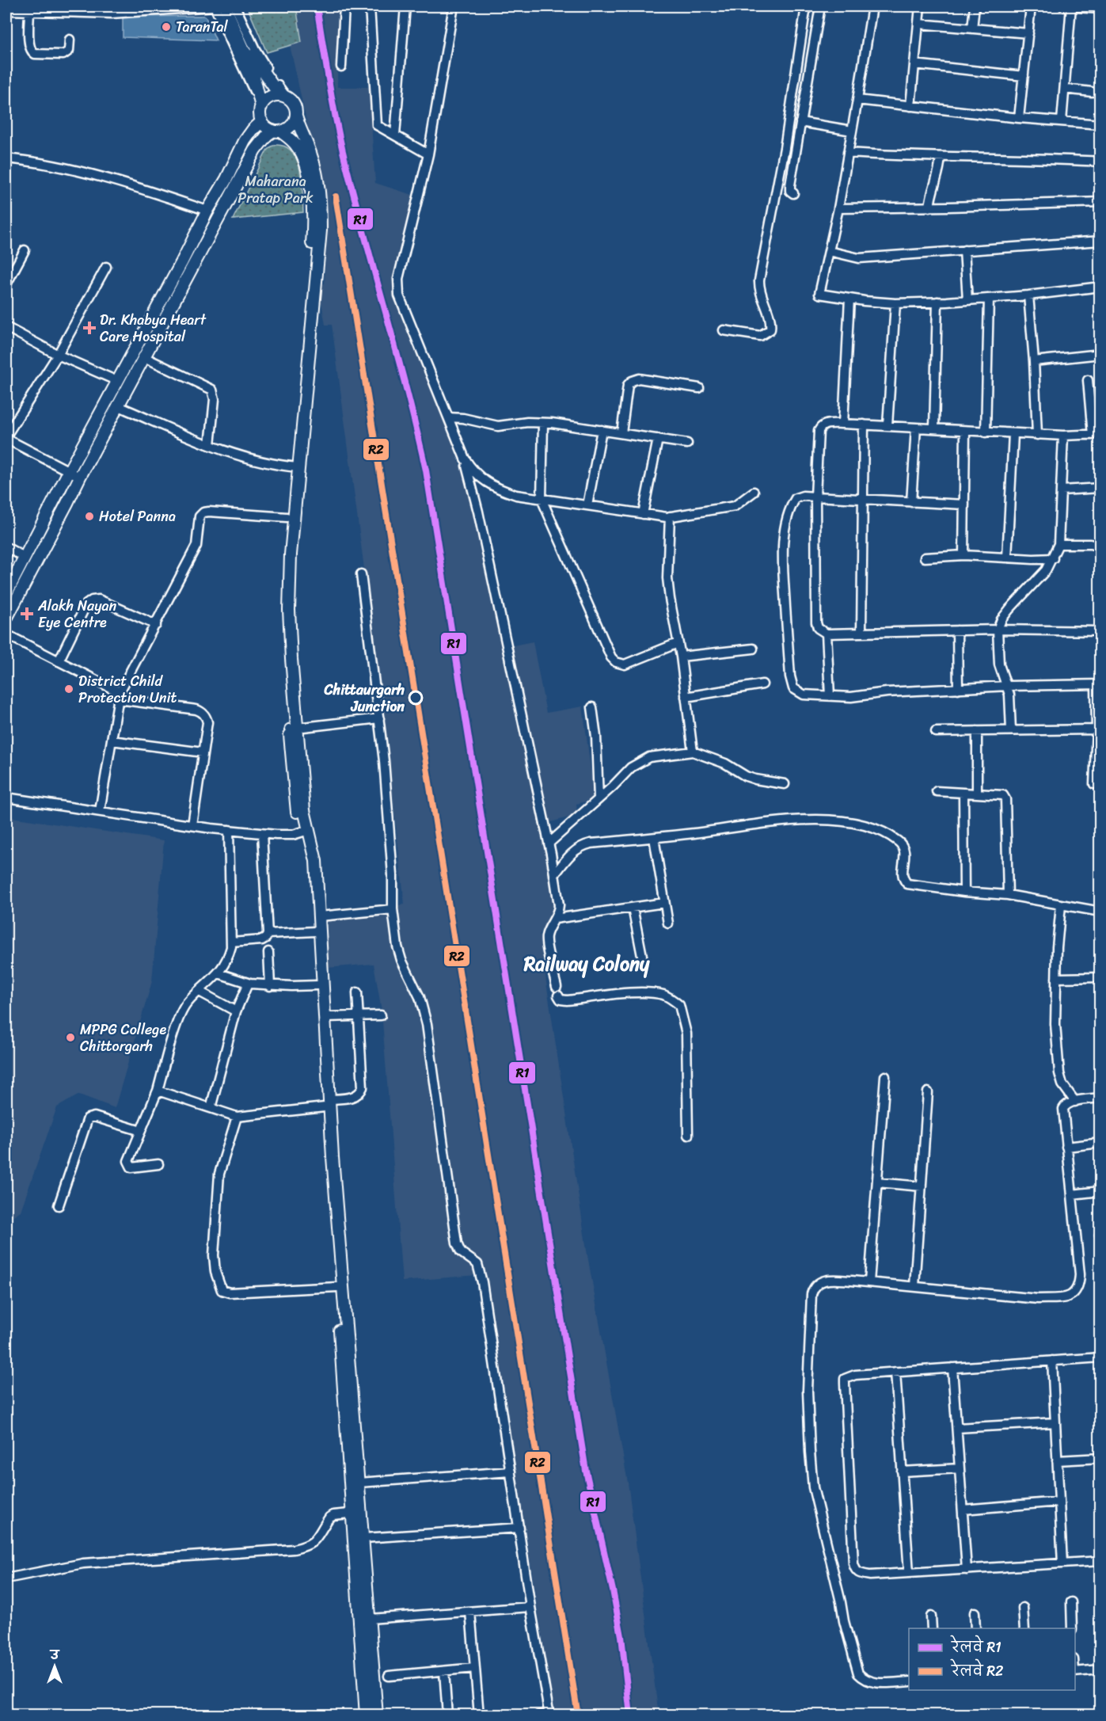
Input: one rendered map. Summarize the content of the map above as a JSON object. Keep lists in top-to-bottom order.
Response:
{
  "districts": ["Railway Colony"],
  "parks": ["Maharana Pratap Park"],
  "places": {
    "other": [
      "TaranTal",
      "Hotel Panna",
      "District Child Protection Unit",
      "Chittaurgarh Junction",
      "MPPG College Chittorgarh"
    ],
    "health": ["Dr. Khabya Heart Care Hospital", "Alakh Nayan Eye Centre"]
  },
  "lines": ["rail line R1", "rail line R2"],
  "legend": ["रेलवे R1", "रेलवे R2"],
  "north": "top"
}
